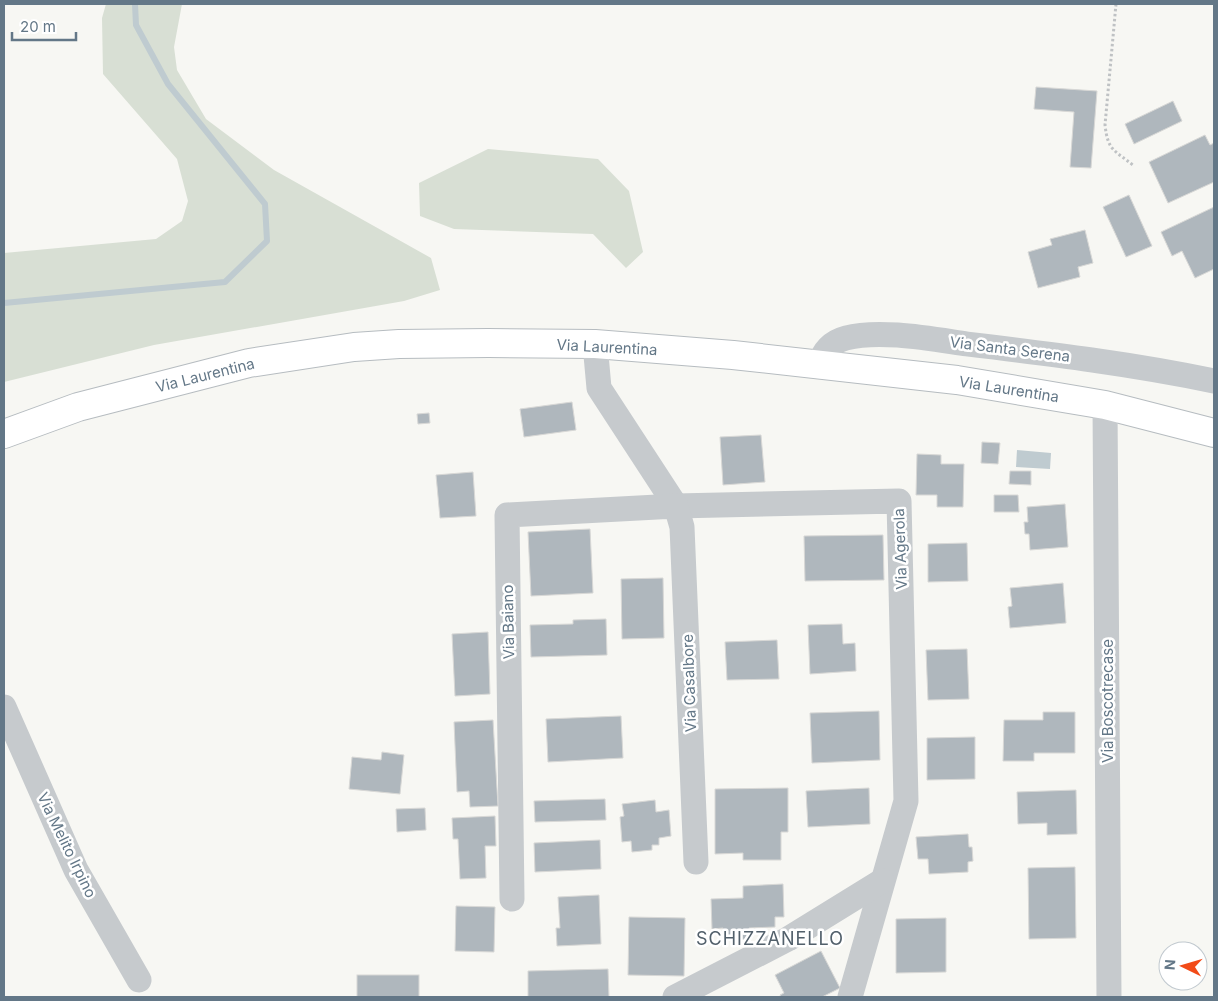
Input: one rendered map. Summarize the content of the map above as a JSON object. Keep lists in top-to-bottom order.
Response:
{
  "streets": {
    "main road": ["Via Laurentina"],
    "street": [
      "Via Santa Serena",
      "Via Agerola",
      "Via Baiano",
      "Via Casalbore",
      "Via Boscotrecase",
      "Via Melito Irpino"
    ]
  },
  "crossings": [
    ["Via Laurentina", "Via Santa Serena"],
    ["Via Laurentina", "Via Boscotrecase"],
    ["Via Agerola", "Via Baiano"],
    ["Via Agerola", "Via Casalbore"],
    ["Via Baiano", "Via Casalbore"]
  ],
  "districts": ["SCHIZZANELLO"],
  "scale_bar": "20 m",
  "north": "left"
}
